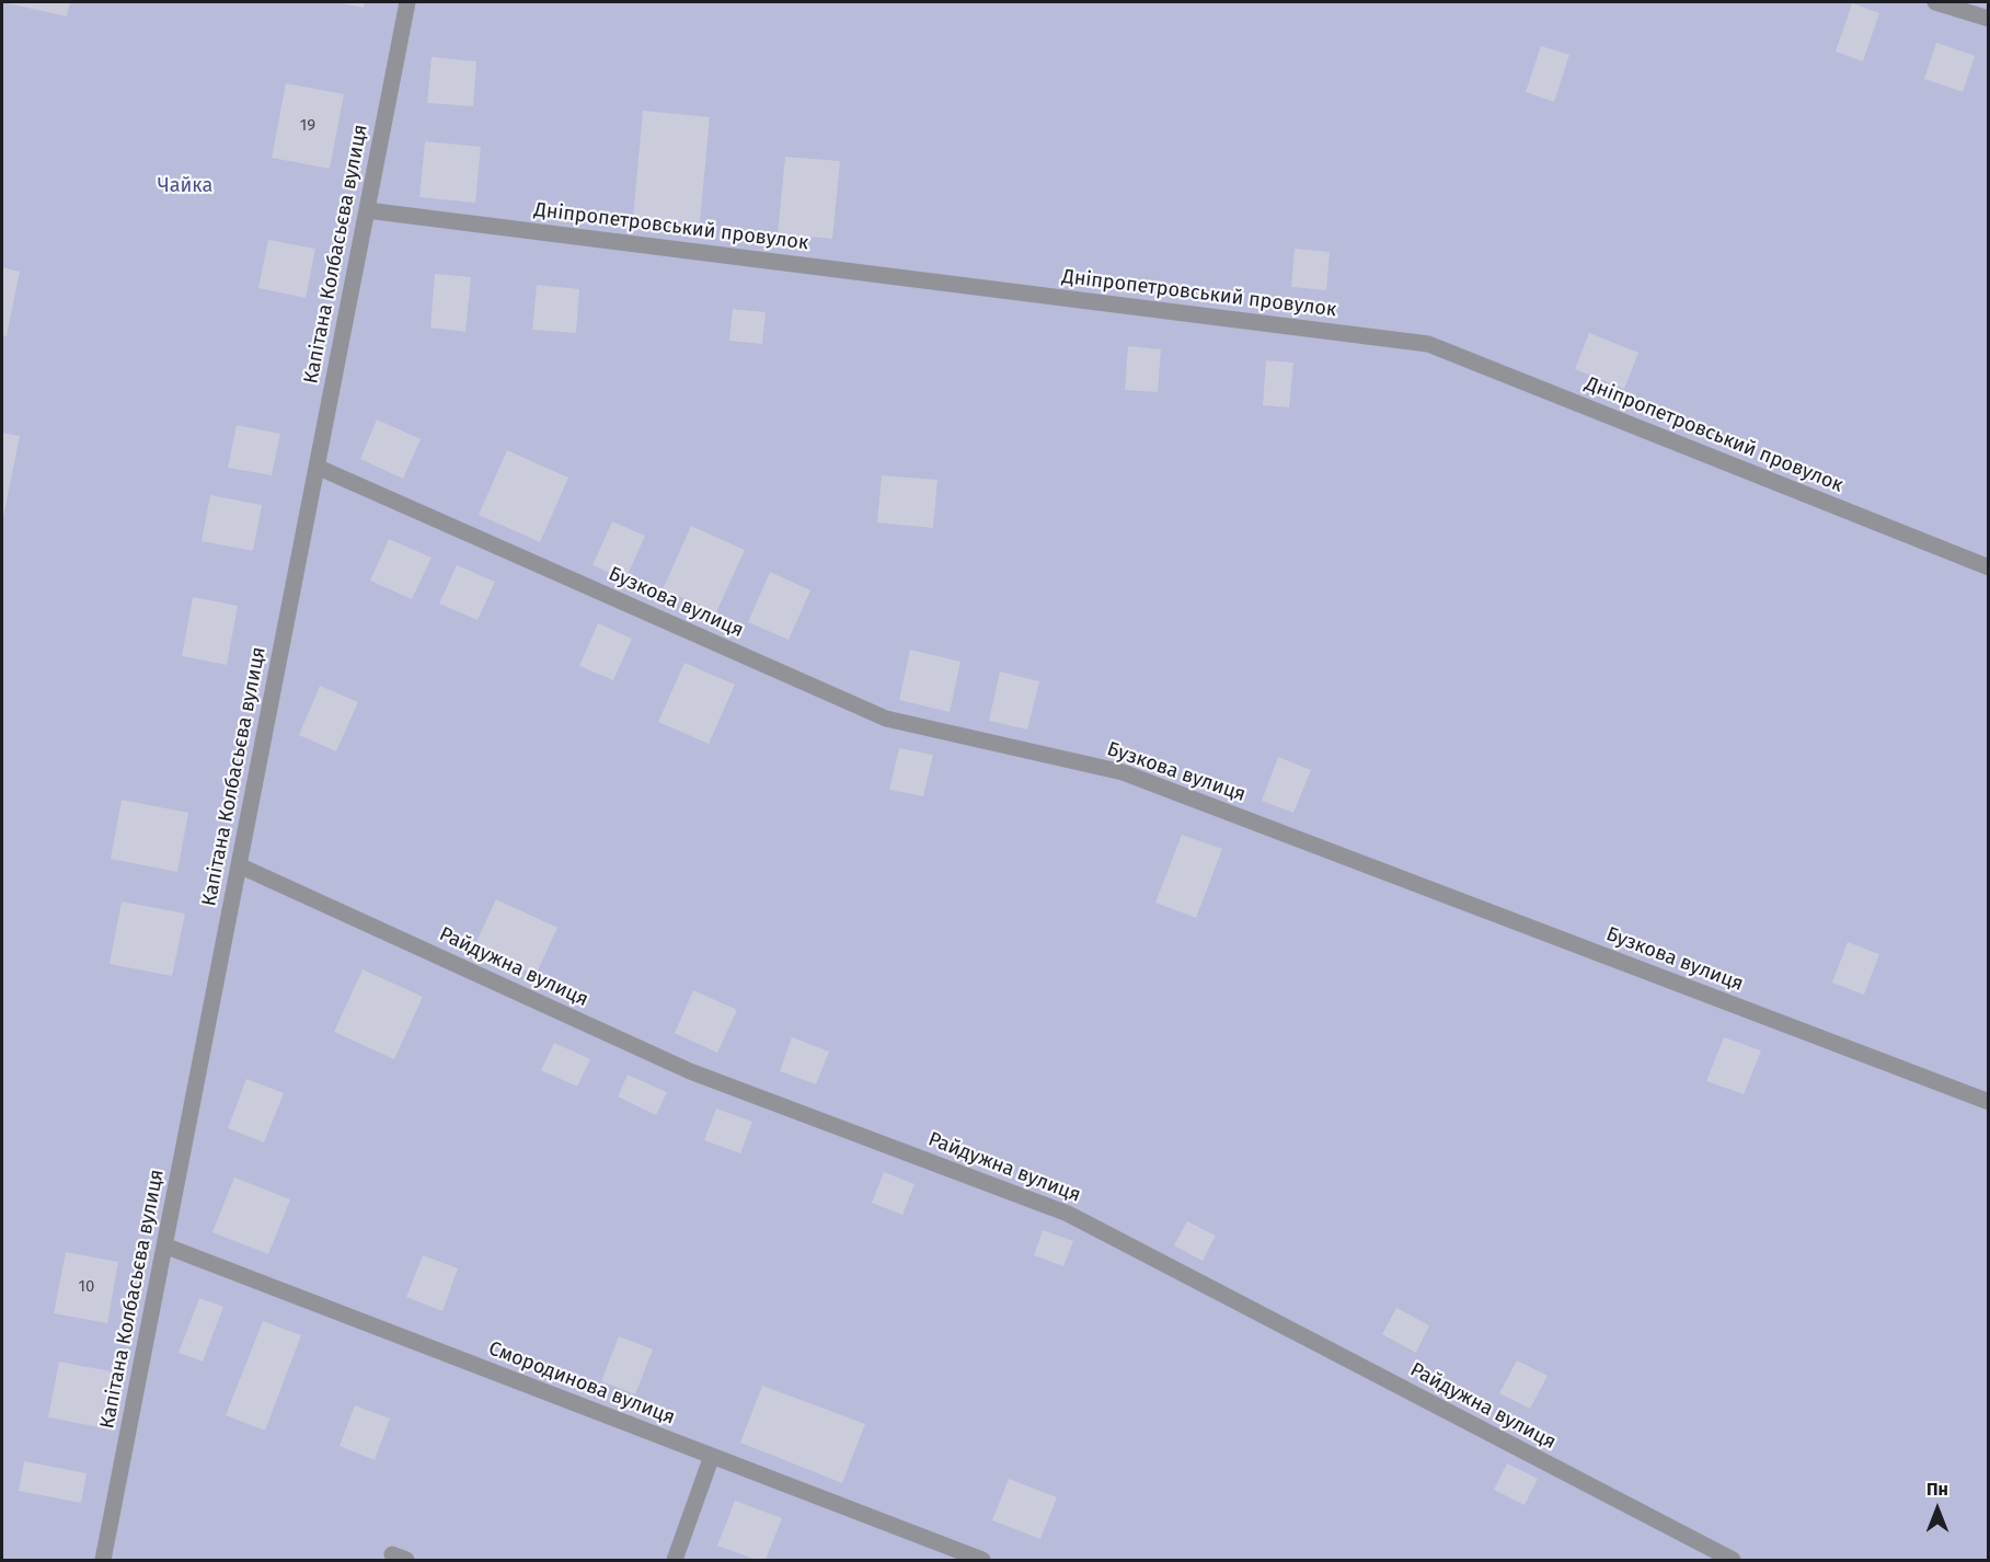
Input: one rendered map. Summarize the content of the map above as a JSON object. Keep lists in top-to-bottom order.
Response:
{
  "streets": {
    "lane": [
      "Дніпропетровський провулок",
      "Капітана Колбасьєва вулиця",
      "Бузкова вулиця",
      "Райдужна вулиця",
      "Смородинова вулиця"
    ]
  },
  "crossings": [
    ["Дніпропетровський провулок", "Капітана Колбасьєва вулиця"],
    ["Капітана Колбасьєва вулиця", "Бузкова вулиця"],
    ["Капітана Колбасьєва вулиця", "Райдужна вулиця"],
    ["Капітана Колбасьєва вулиця", "Смородинова вулиця"]
  ],
  "parks": ["Чайка"],
  "house_numbers": ["19", "10"],
  "north": "top"
}
